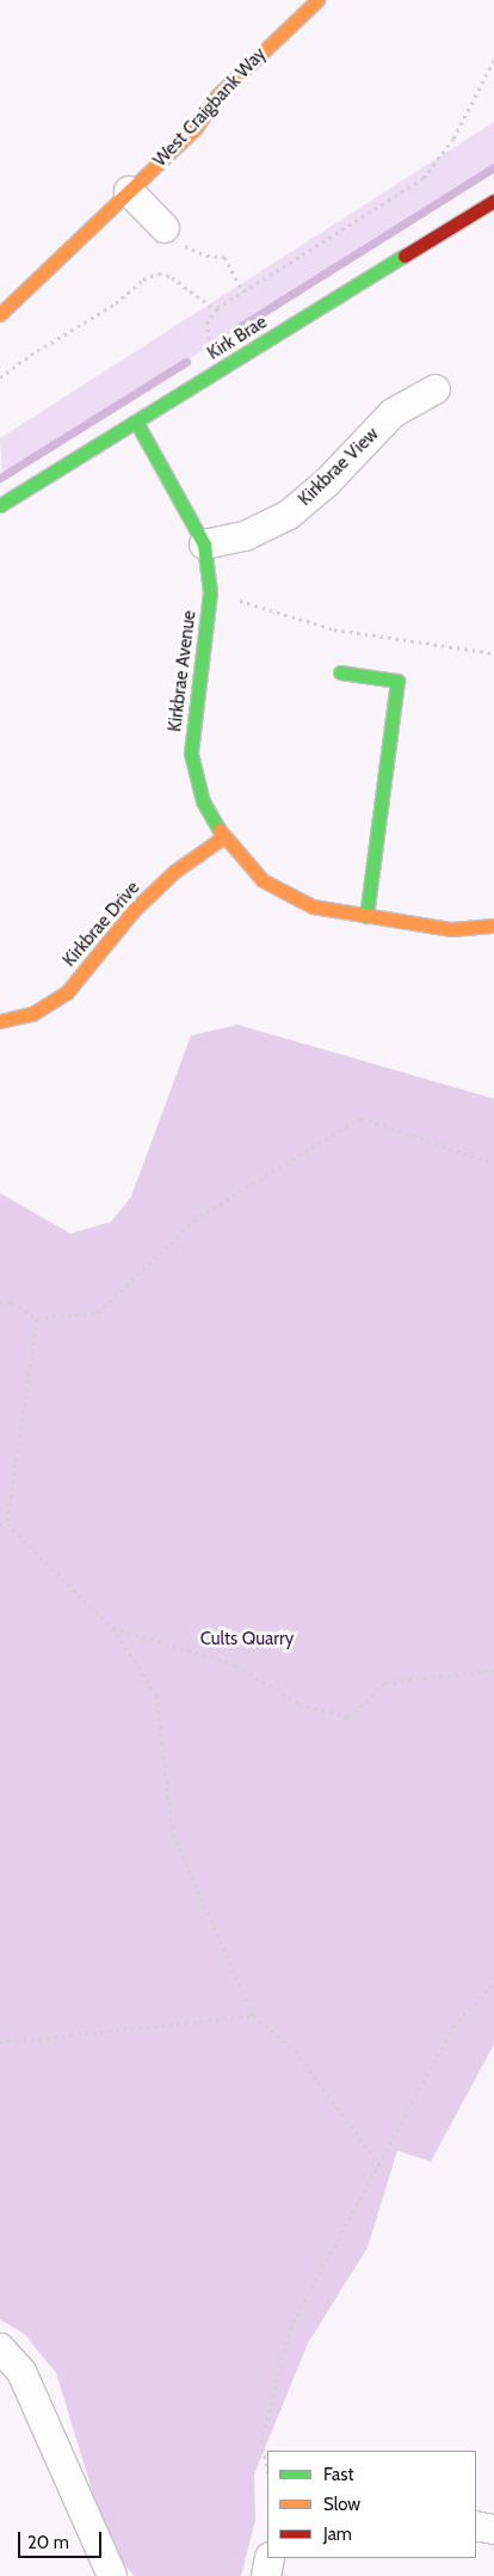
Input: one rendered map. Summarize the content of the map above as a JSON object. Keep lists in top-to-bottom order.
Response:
{
  "streets": {
    "street": [
      "West Craigbank Way",
      "Kirk Brae",
      "Kirkbrae View",
      "Kirkbrae Avenue",
      "Kirkbrae Drive"
    ]
  },
  "crossings": [
    ["Kirk Brae", "Kirkbrae Avenue"],
    ["Kirkbrae View", "Kirkbrae Avenue"],
    ["Kirkbrae Avenue", "Kirkbrae Drive"]
  ],
  "parks": ["Cults Quarry"],
  "legend": ["Fast", "Slow", "Jam"],
  "scale_bar": "20 m"
}
